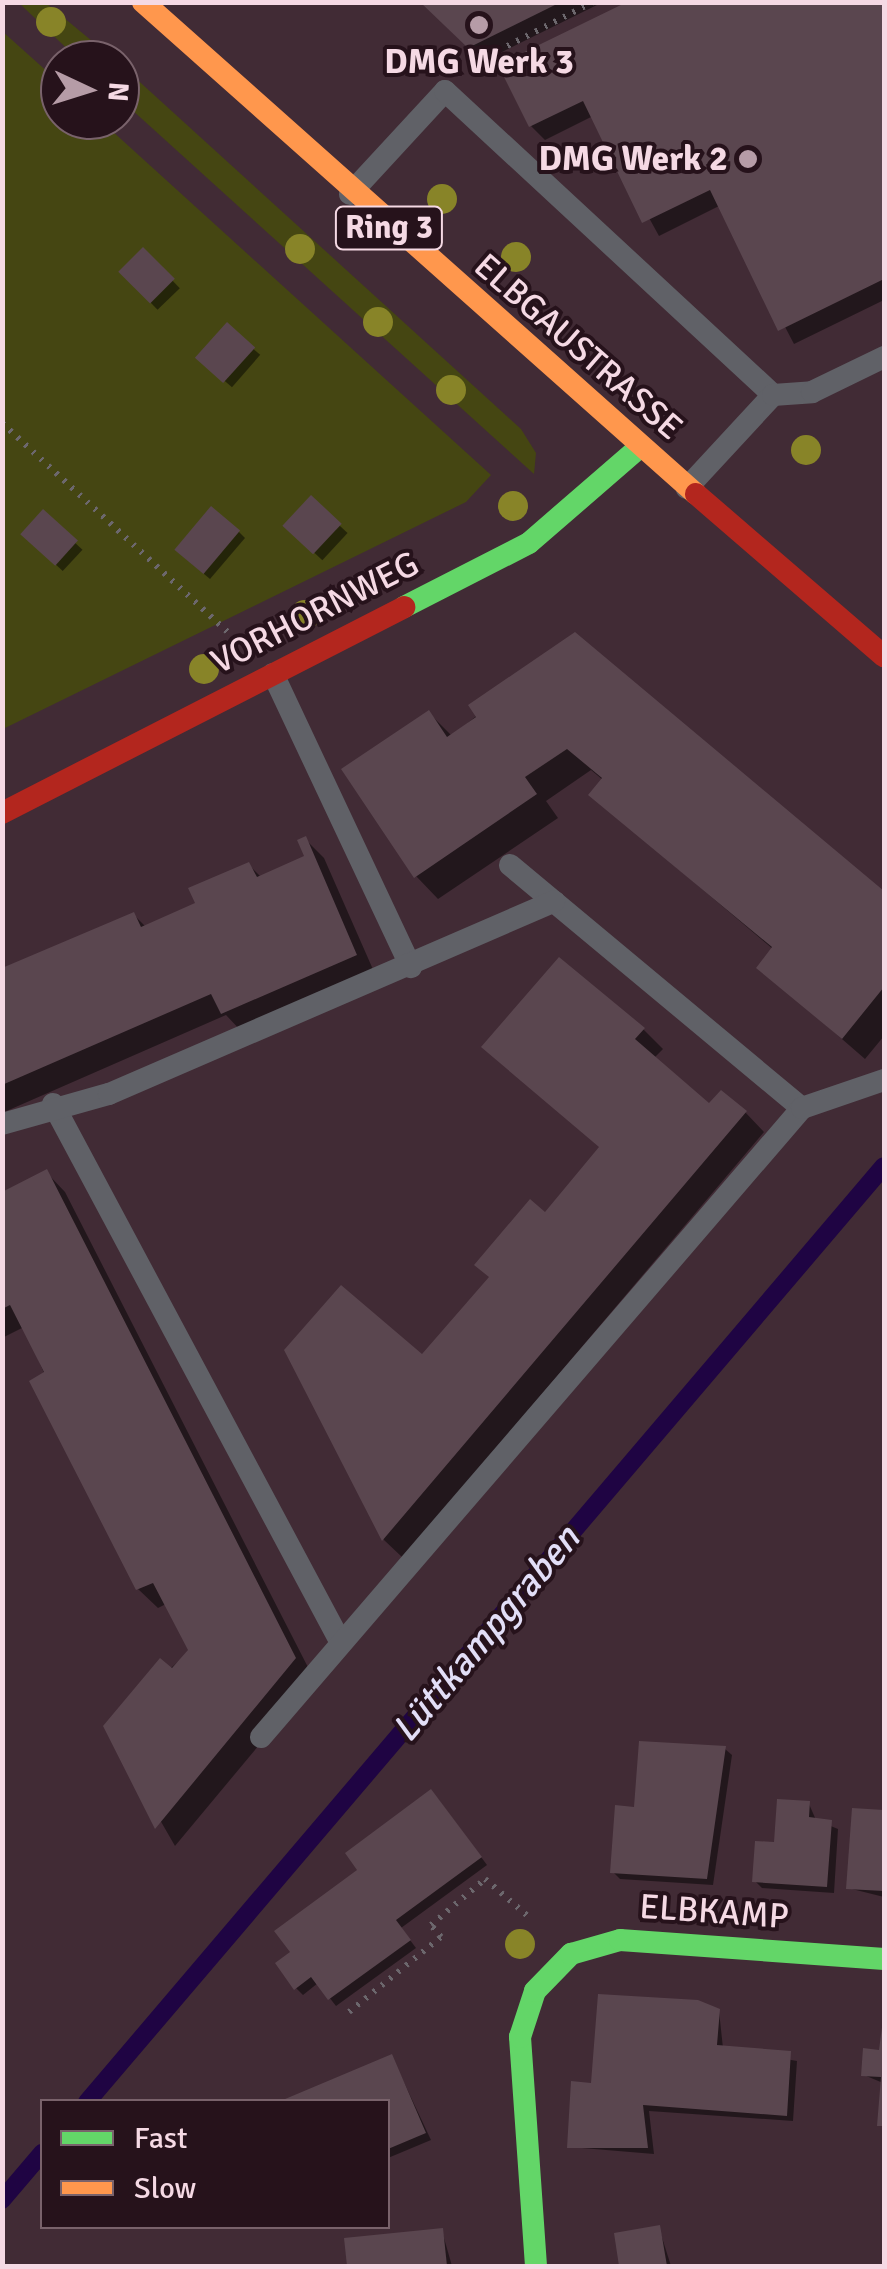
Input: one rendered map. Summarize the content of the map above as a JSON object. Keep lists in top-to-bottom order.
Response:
{
  "streets": {
    "street": [
      "Ring 3",
      "ELBGAUSTRASSE",
      "VORHORNWEG",
      "ELBKAMP"
    ]
  },
  "crossings": [
    ["ELBGAUSTRASSE", "VORHORNWEG"]
  ],
  "water": ["Lüttkampgraben"],
  "places": ["DMG Werk 3", "DMG Werk 2"],
  "legend": ["Fast", "Slow"],
  "north": "right"
}
